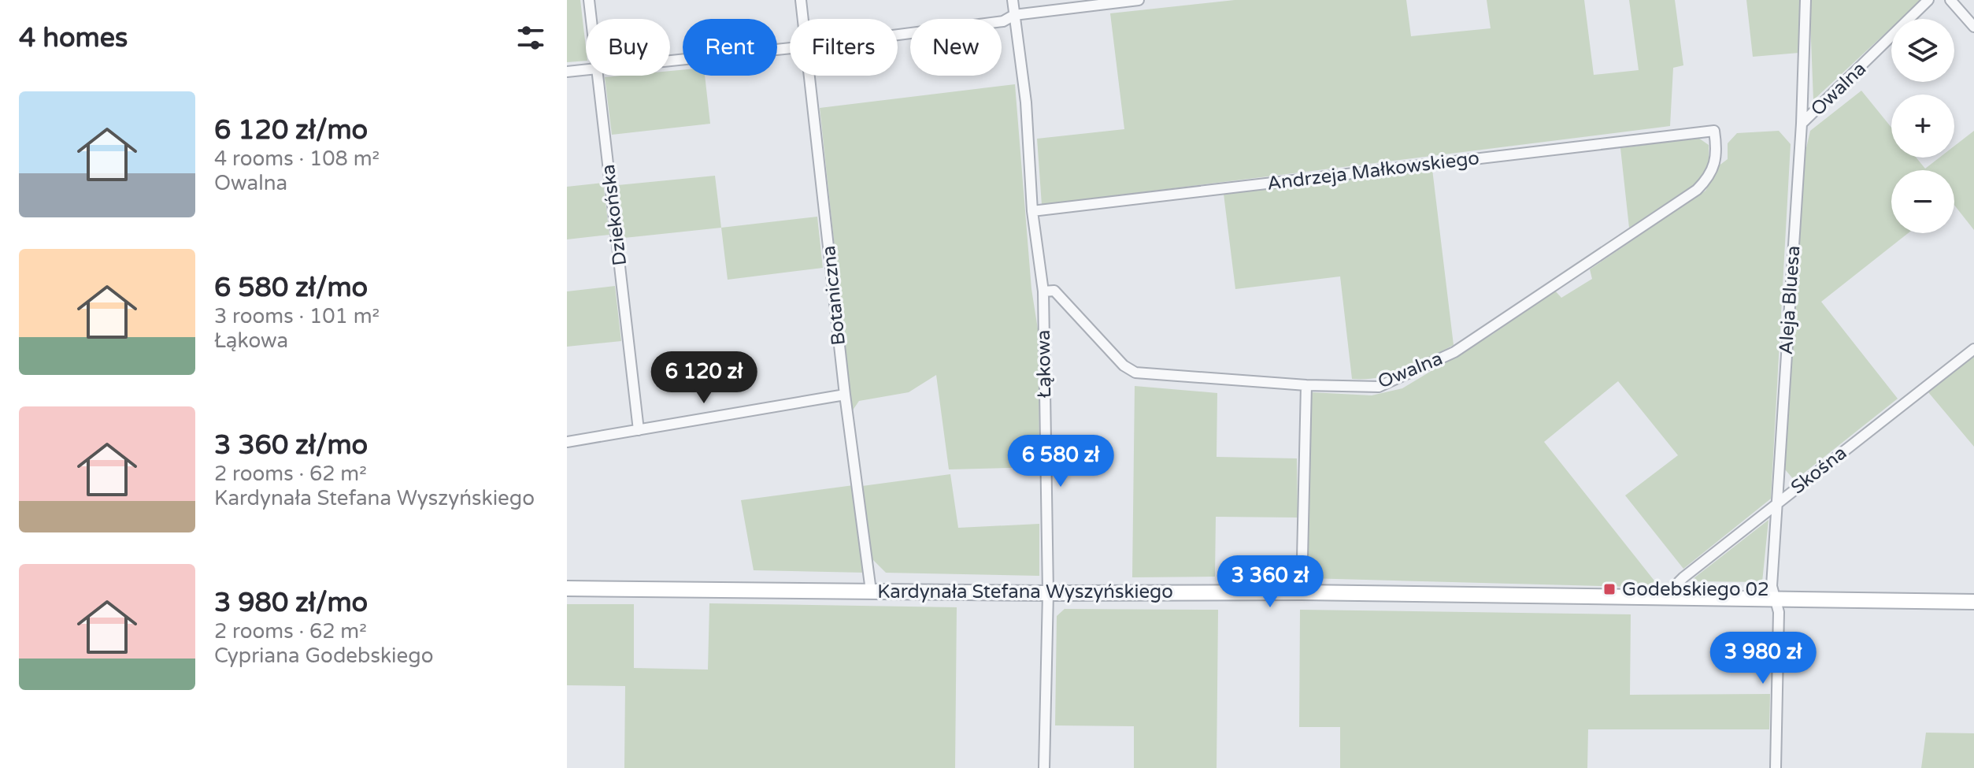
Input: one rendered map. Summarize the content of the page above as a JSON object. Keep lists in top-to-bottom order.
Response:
{
  "streets": {
    "main road": ["Kardynała Stefana Wyszyńskiego"],
    "street": [
      "Owalna",
      "Andrzeja Małkowskiego",
      "Dziekońska",
      "Botaniczna",
      "Aleja Bluesa",
      "Łąkowa",
      "Skośna"
    ]
  },
  "crossings": [
    ["Owalna", "Andrzeja Małkowskiego"],
    ["Owalna", "Aleja Bluesa"],
    ["Owalna", "Łąkowa"],
    ["Andrzeja Małkowskiego", "Łąkowa"],
    ["Botaniczna", "Kardynała Stefana Wyszyńskiego"],
    ["Aleja Bluesa", "Skośna"],
    ["Aleja Bluesa", "Kardynała Stefana Wyszyńskiego"],
    ["Łąkowa", "Kardynała Stefana Wyszyńskiego"],
    ["Skośna", "Kardynała Stefana Wyszyńskiego"]
  ],
  "places": {
    "transit": ["Godebskiego 02"]
  },
  "page": {
    "heading": "4 homes",
    "map_buttons": ["+", "−"],
    "chip": [
      "Buy",
      "Rent",
      "Filters",
      "New"
    ],
    "list": [
      {
        "name": "6 120 zł/mo",
        "note": "4 rooms · 108 m² · Owalna"
      },
      {
        "name": "6 580 zł/mo",
        "note": "3 rooms · 101 m² · Łąkowa"
      },
      {
        "name": "3 360 zł/mo",
        "note": "2 rooms · 62 m² · Kardynała Stefana Wyszyńskiego"
      },
      {
        "name": "3 980 zł/mo",
        "note": "2 rooms · 62 m² · Cypriana Godebskiego"
      }
    ],
    "price": [
      "6 120 zł",
      "6 580 zł",
      "3 360 zł",
      "3 980 zł"
    ]
  }
}
